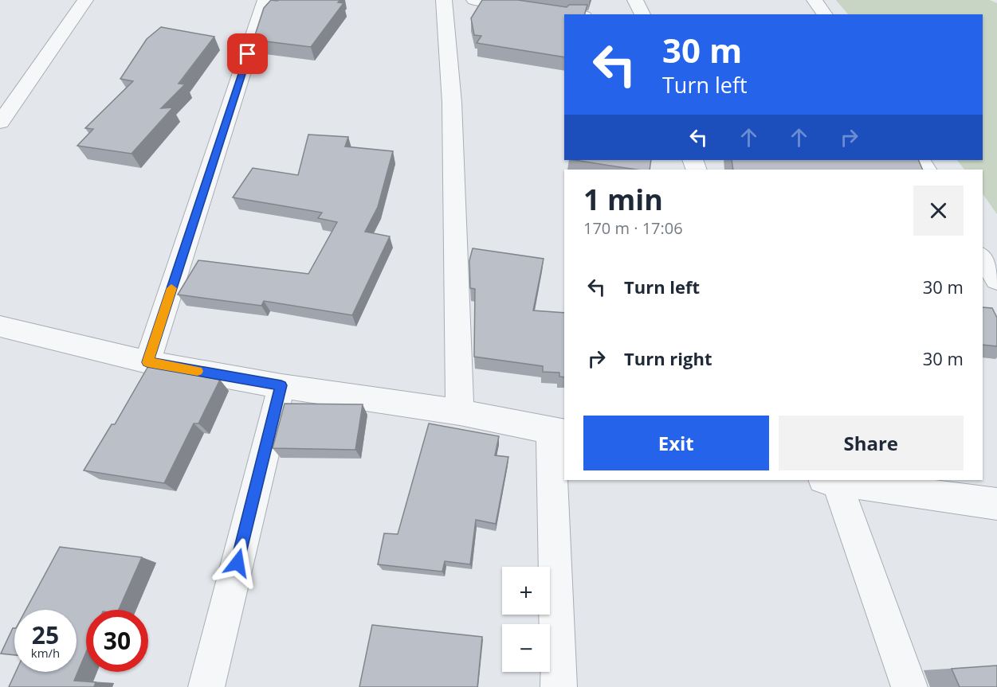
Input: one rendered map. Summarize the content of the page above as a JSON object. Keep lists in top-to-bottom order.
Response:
{
  "page": {
    "turn": ["30 m", "Turn left"],
    "heading": ["1 min", "170 m · 17:06"],
    "list": [
      {
        "name": "Turn left",
        "value": "30 m"
      },
      {
        "name": "Turn right",
        "value": "30 m"
      }
    ],
    "buttons": ["Exit", "Share"],
    "map_buttons": ["+", "−"],
    "speed": "25 km/h",
    "limit": "30"
  }
}
